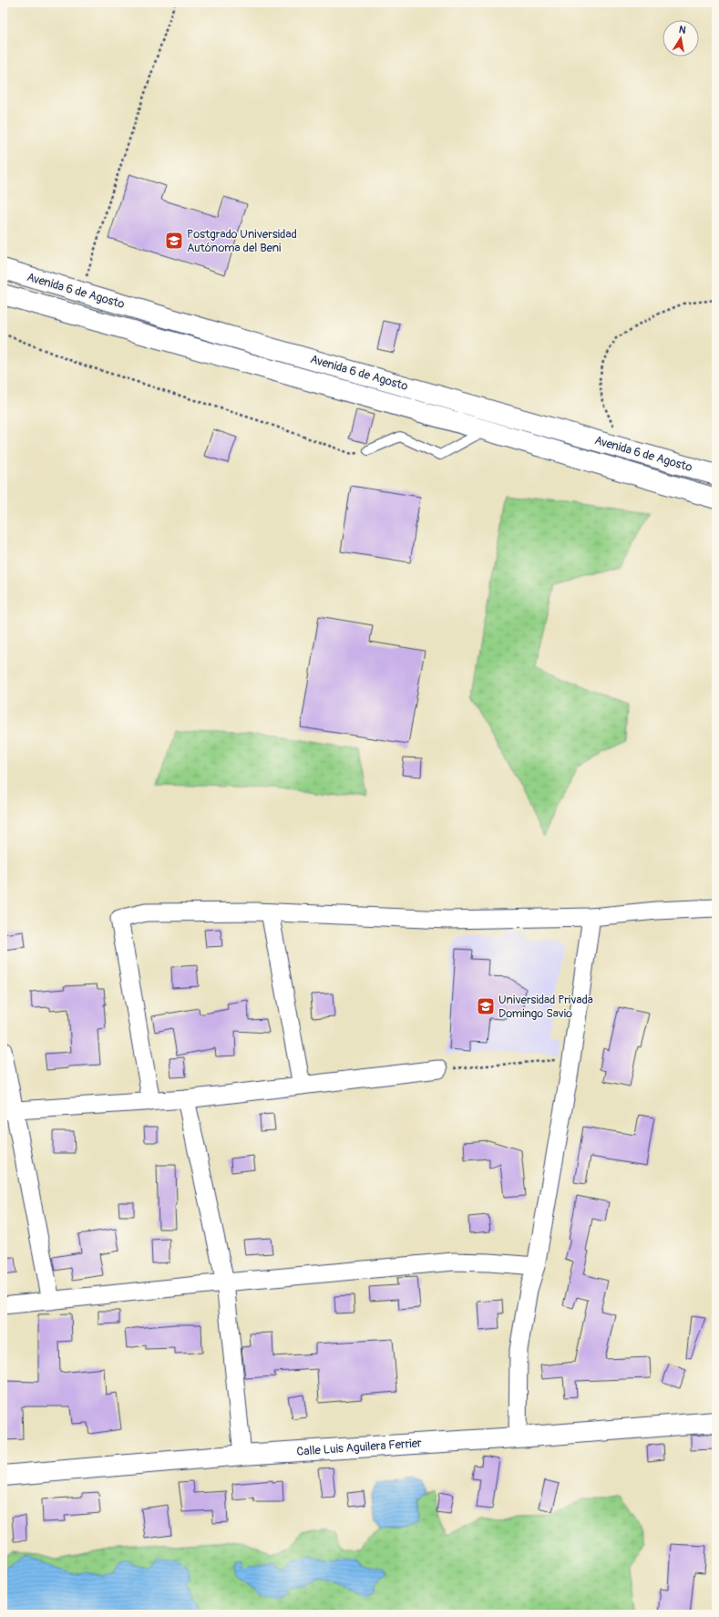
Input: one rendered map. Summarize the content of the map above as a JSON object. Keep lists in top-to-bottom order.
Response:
{
  "streets": {
    "street": ["Avenida 6 de Agosto", "Calle Luis Aguilera Ferrier"]
  },
  "places": {
    "school or university": ["Postgrado Universidad Autónoma del Beni", "Universidad Privada Domingo Savio"]
  },
  "north": "top"
}
